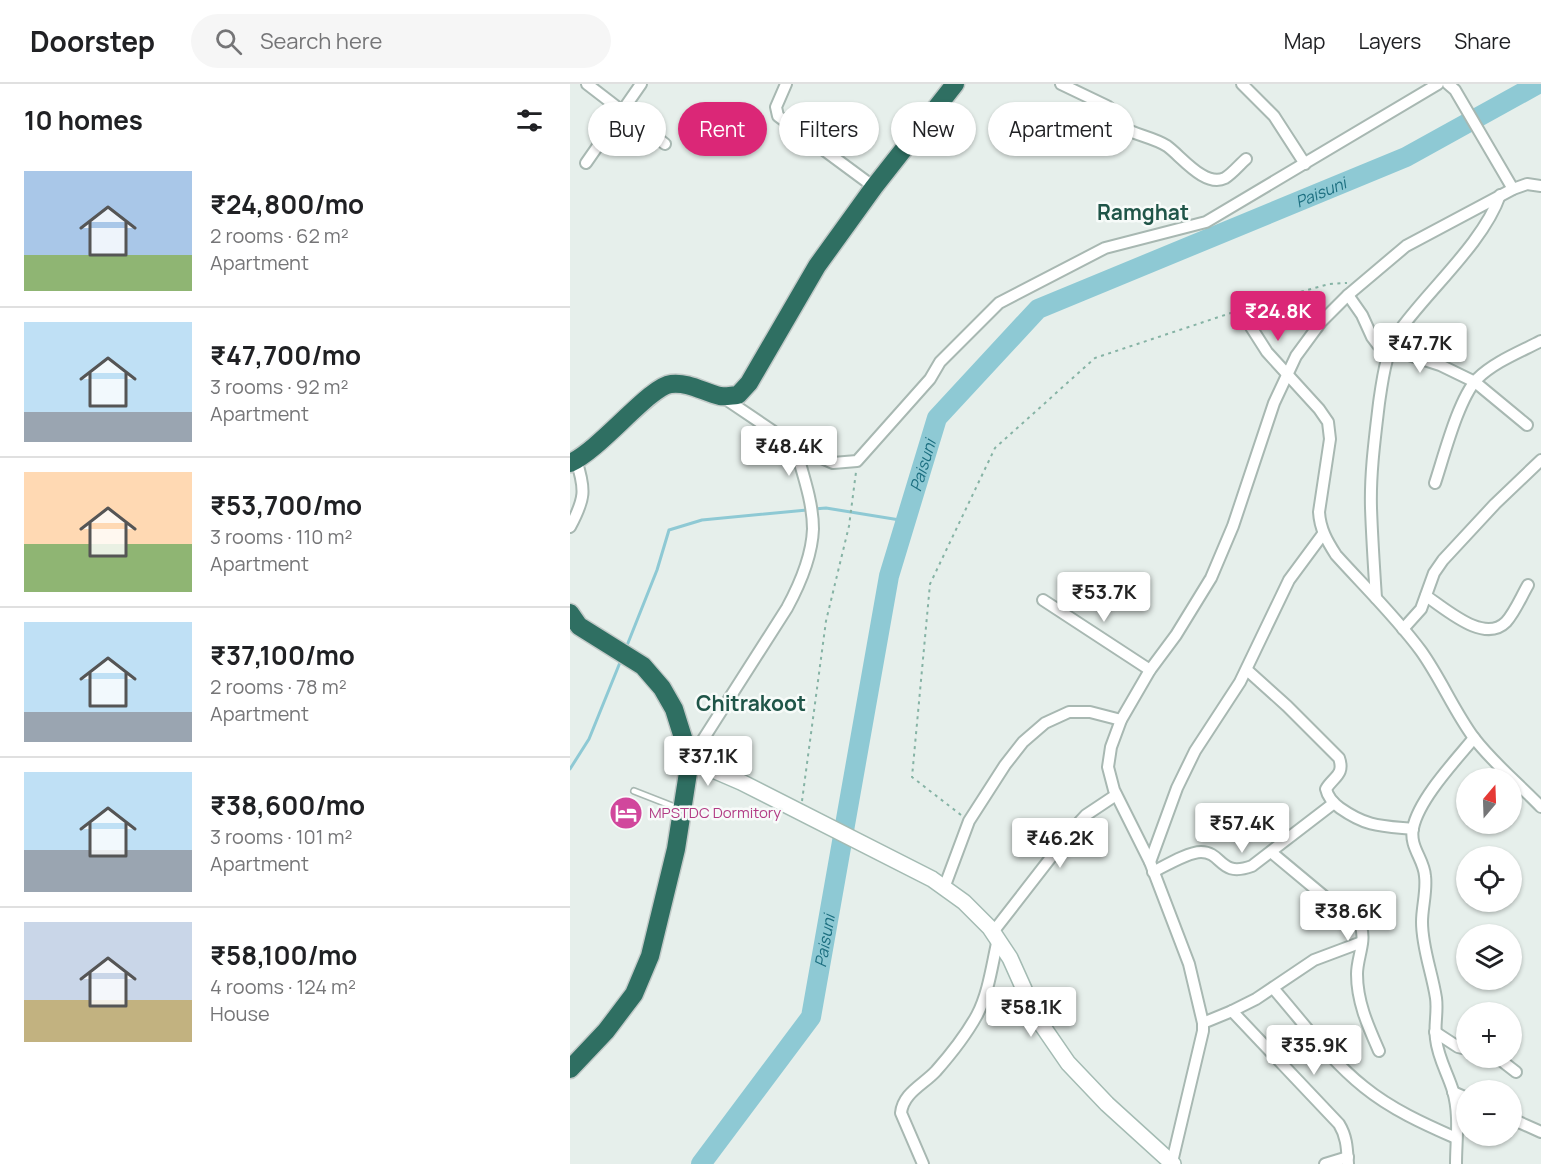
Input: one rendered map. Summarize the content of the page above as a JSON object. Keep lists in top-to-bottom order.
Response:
{
  "districts": ["Ramghat", "Chitrakoot"],
  "water": ["Paisuni"],
  "places": {
    "hotel": ["MPSTDC Dormitory"]
  },
  "north": "top",
  "page": {
    "header": "Doorstep",
    "search": "Search here",
    "nav": ["Map", "Layers", "Share"],
    "heading": "10 homes",
    "chip": [
      "Buy",
      "Rent",
      "Filters",
      "New",
      "Apartment"
    ],
    "list": [
      {
        "name": "₹24,800/mo",
        "note": "2 rooms · 62 m² · Apartment"
      },
      {
        "name": "₹47,700/mo",
        "note": "3 rooms · 92 m² · Apartment"
      },
      {
        "name": "₹53,700/mo",
        "note": "3 rooms · 110 m² · Apartment"
      },
      {
        "name": "₹37,100/mo",
        "note": "2 rooms · 78 m² · Apartment"
      },
      {
        "name": "₹38,600/mo",
        "note": "3 rooms · 101 m² · Apartment"
      },
      {
        "name": "₹58,100/mo",
        "note": "4 rooms · 124 m² · House"
      }
    ],
    "price": [
      "₹24.8K",
      "₹47.7K",
      "₹48.4K",
      "₹53.7K",
      "₹37.1K",
      "₹57.4K",
      "₹46.2K",
      "₹38.6K",
      "₹58.1K",
      "₹35.9K"
    ],
    "map_buttons": ["+", "−"]
  }
}
